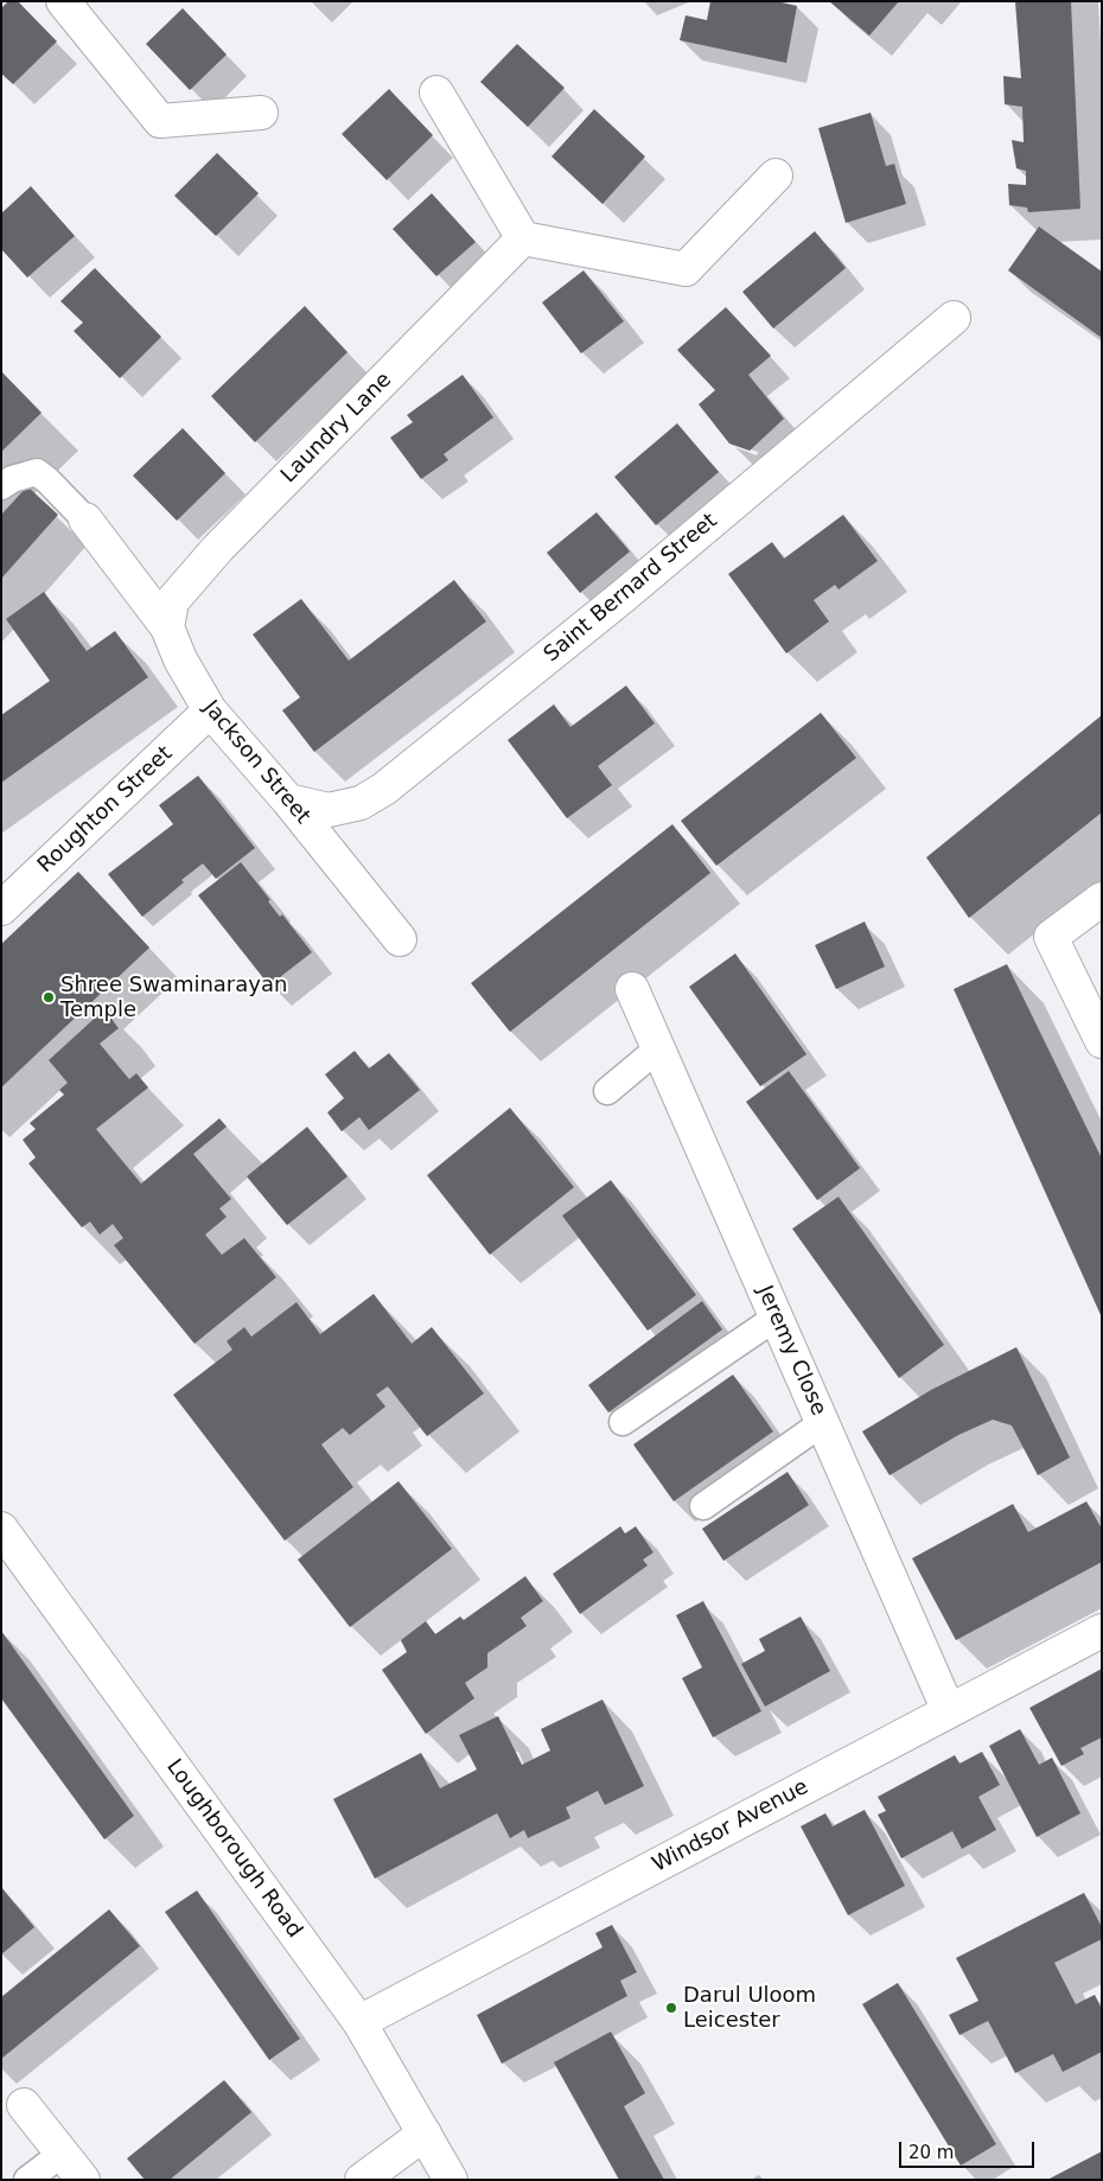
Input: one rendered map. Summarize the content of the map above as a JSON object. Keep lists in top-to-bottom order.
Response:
{
  "streets": {
    "street": [
      "Laundry Lane",
      "Saint Bernard Street",
      "Jackson Street",
      "Roughton Street",
      "Jeremy Close",
      "Windsor Avenue",
      "Loughborough Road"
    ]
  },
  "crossings": [
    ["Laundry Lane", "Jackson Street"],
    ["Saint Bernard Street", "Jackson Street"],
    ["Jackson Street", "Roughton Street"],
    ["Jeremy Close", "Windsor Avenue"],
    ["Windsor Avenue", "Loughborough Road"]
  ],
  "places": ["Shree Swaminarayan Temple", "Darul Uloom Leicester"],
  "scale_bar": "20 m"
}
